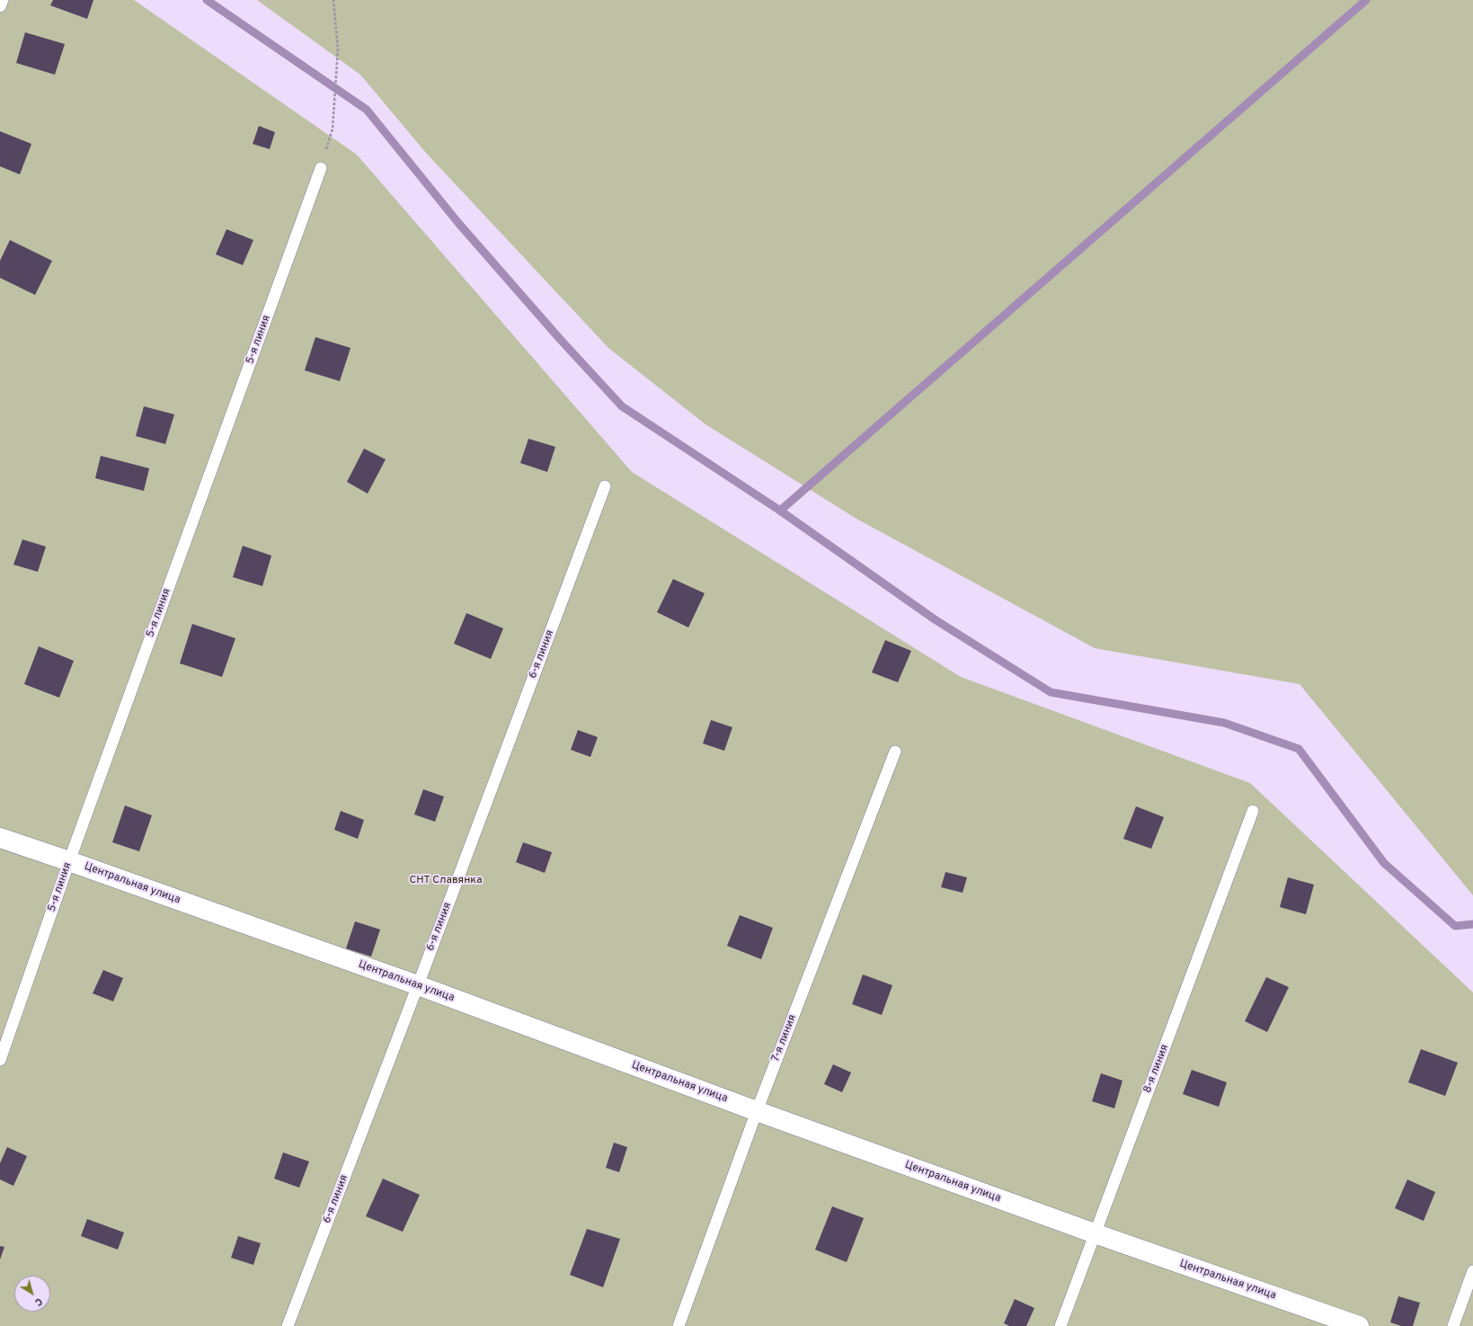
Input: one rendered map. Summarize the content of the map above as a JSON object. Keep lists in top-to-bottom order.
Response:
{
  "streets": {
    "street": ["Центральная улица"],
    "lane": [
      "5-я линия",
      "6-я линия",
      "7-я линия",
      "8-я линия"
    ]
  },
  "crossings": [
    ["5-я линия", "Центральная улица"],
    ["6-я линия", "Центральная улица"],
    ["Центральная улица", "7-я линия"],
    ["Центральная улица", "8-я линия"]
  ],
  "parks": ["СНТ Славянка"],
  "north": "bottom right"
}
